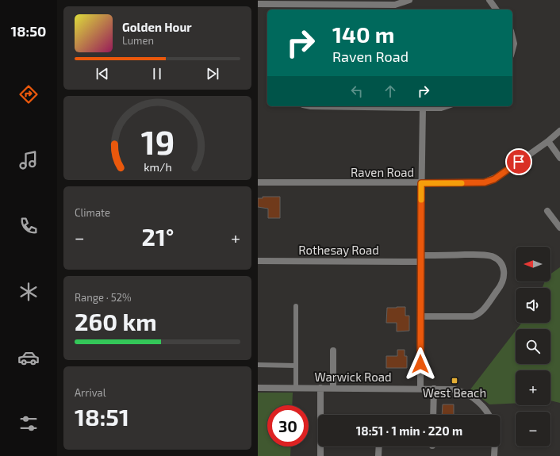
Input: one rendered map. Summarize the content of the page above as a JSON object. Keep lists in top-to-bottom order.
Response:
{
  "streets": {
    "street": ["Raven Road", "Rothesay Road", "Warwick Road"]
  },
  "places": {
    "transit": ["West Beach"]
  },
  "north": "left",
  "page": {
    "tabs": "18:50",
    "turn": ["140 m", "Raven Road"],
    "song": ["Golden Hour", "Lumen"],
    "tile": [
      "Climate",
      ["Range · 52%", "260 km"],
      ["Arrival", "18:51"]
    ],
    "heat": ["−", "21°", "+"],
    "map_buttons": ["+", "−"],
    "limit": "30",
    "trip": "18:51 · 1 min · 220 m",
    "gauge": ["19", "km/h"]
  }
}
